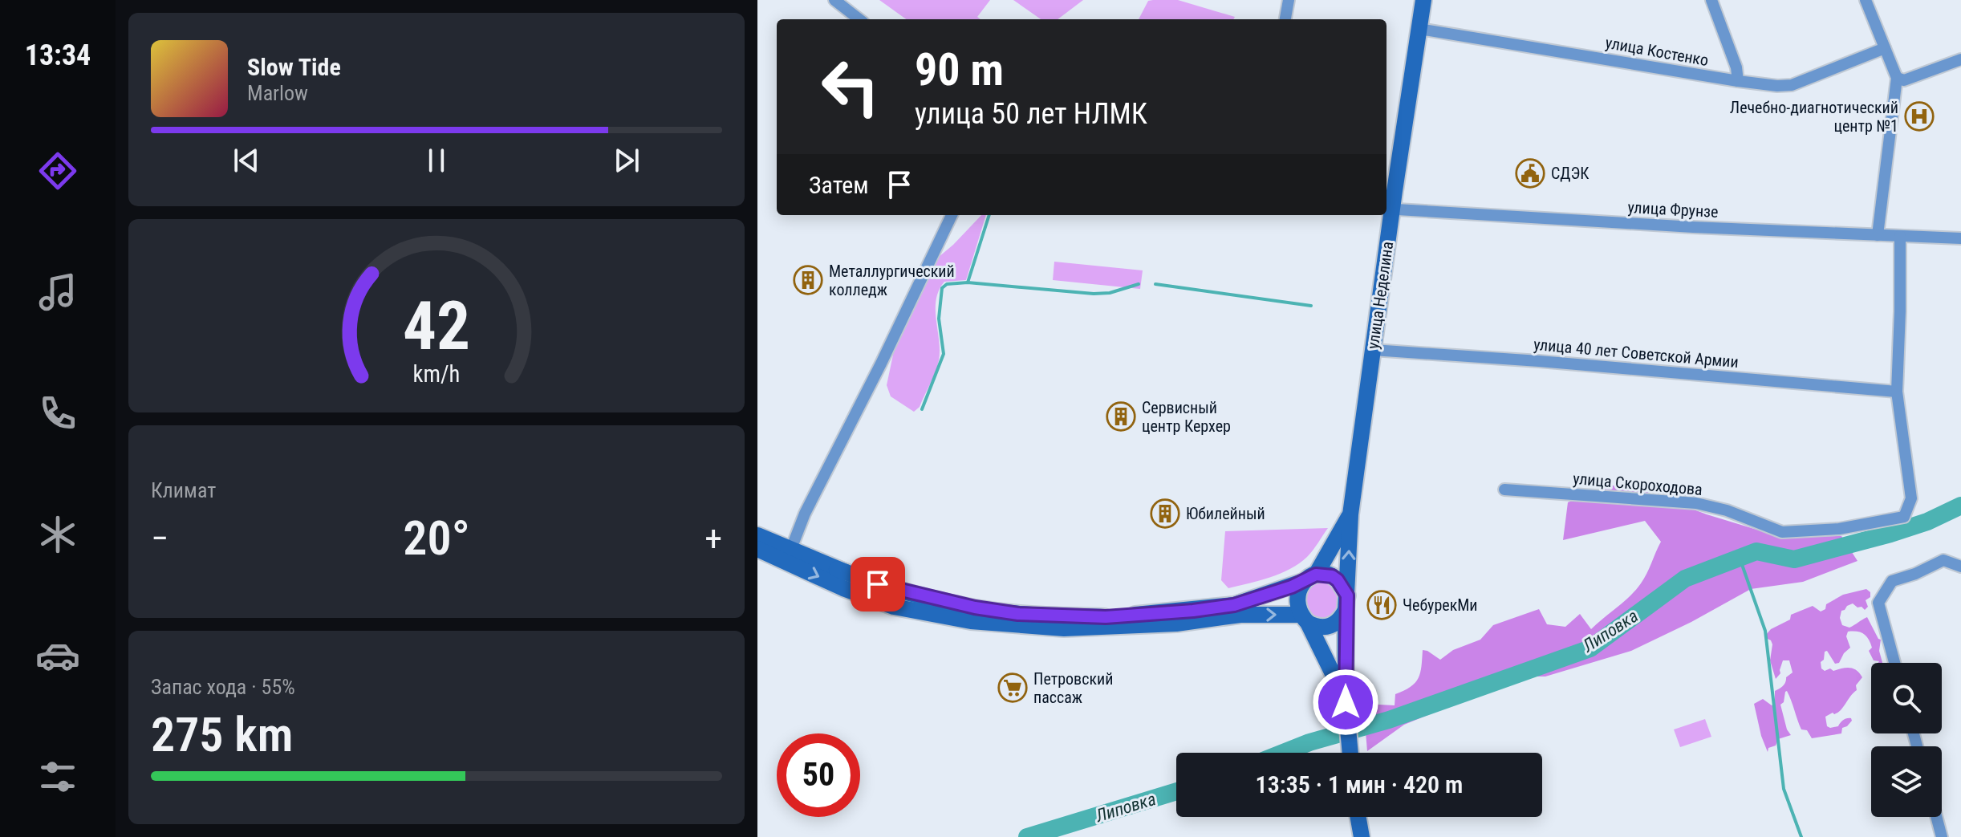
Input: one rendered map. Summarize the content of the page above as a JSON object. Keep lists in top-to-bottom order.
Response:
{
  "streets": {
    "main road": ["улица Неделина"],
    "street": [
      "улица Костенко",
      "улица Фрунзе",
      "улица 40 лет Советской Армии",
      "улица Скороходова"
    ]
  },
  "crossings": [
    ["улица Костенко", "улица Неделина"],
    ["улица Фрунзе", "улица Неделина"],
    ["улица Неделина", "улица 40 лет Советской Армии"],
    ["улица 40 лет Советской Армии", "улица Скороходова"]
  ],
  "water": ["Липовка"],
  "places": {
    "hospital": ["Лечебно-диагнотический центр №1"],
    "public building": ["СДЭК"],
    "building": ["Металлургический колледж", "Сервисный центр Керхер", "Юбилейный"],
    "restaurant": ["ЧебурекМи"],
    "supermarket": ["Петровский пассаж"]
  },
  "page": {
    "tabs": "13:34",
    "turn": ["90 m", "улица 50 лет НЛМК"],
    "song": ["Slow Tide", "Marlow"],
    "then": "Затем",
    "tile": [
      "Климат",
      ["Запас хода · 55%", "275 km"]
    ],
    "heat": ["−", "20°", "+"],
    "limit": "50",
    "trip": "13:35 · 1 мин · 420 m",
    "gauge": ["42", "km/h"]
  }
}
